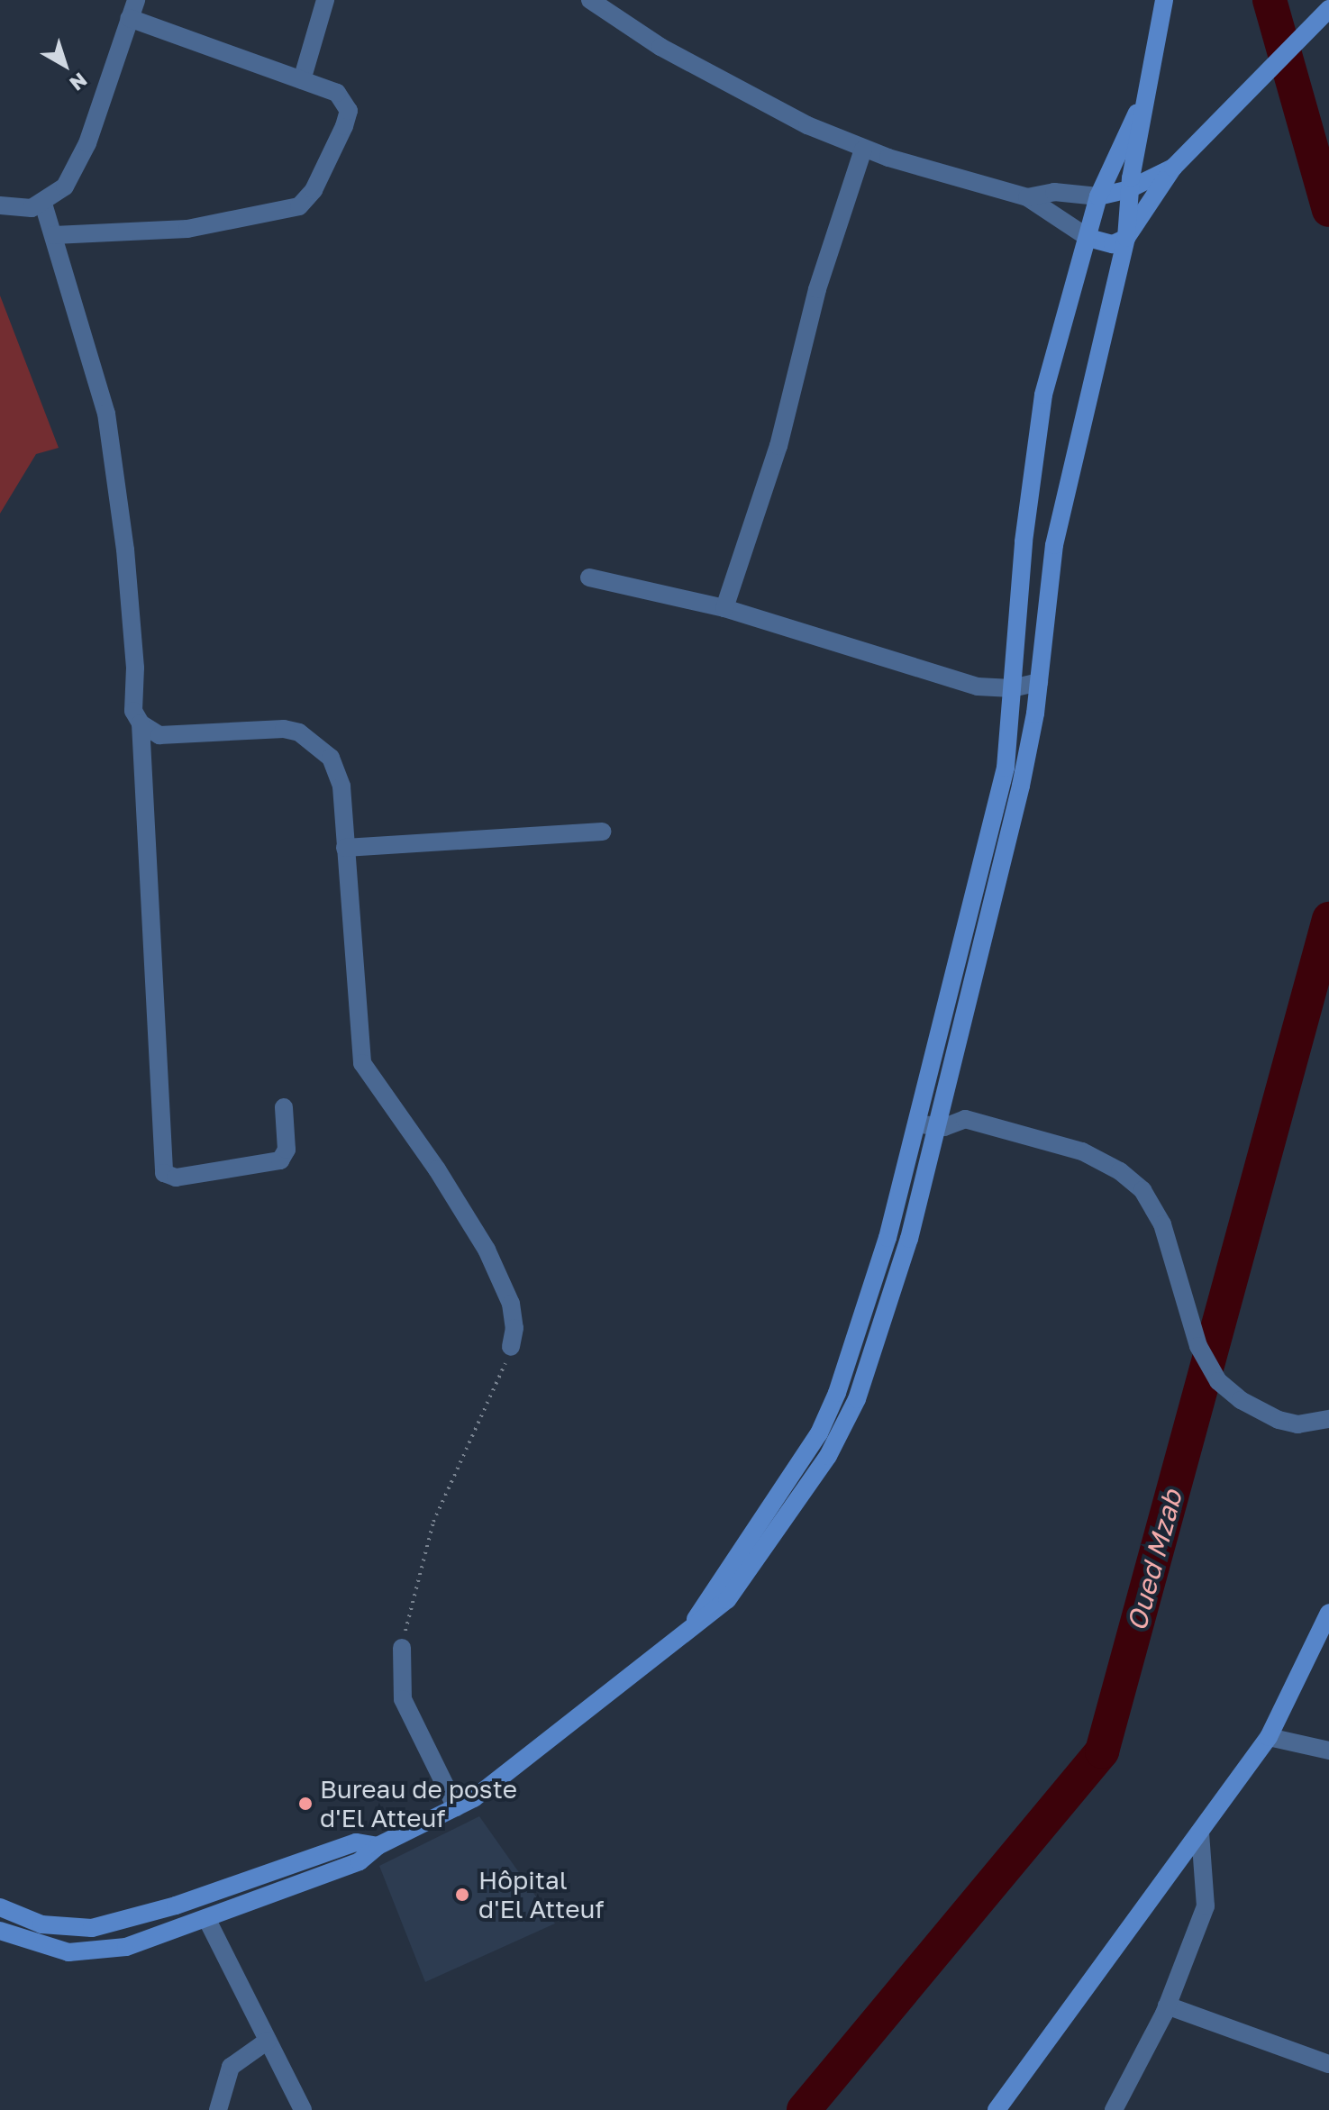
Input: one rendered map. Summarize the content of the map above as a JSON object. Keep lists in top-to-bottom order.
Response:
{
  "water": ["Oued Mzab"],
  "places": ["Bureau de poste d'El Atteuf", "Hôpital d'El Atteuf"],
  "north": "bottom right"
}
